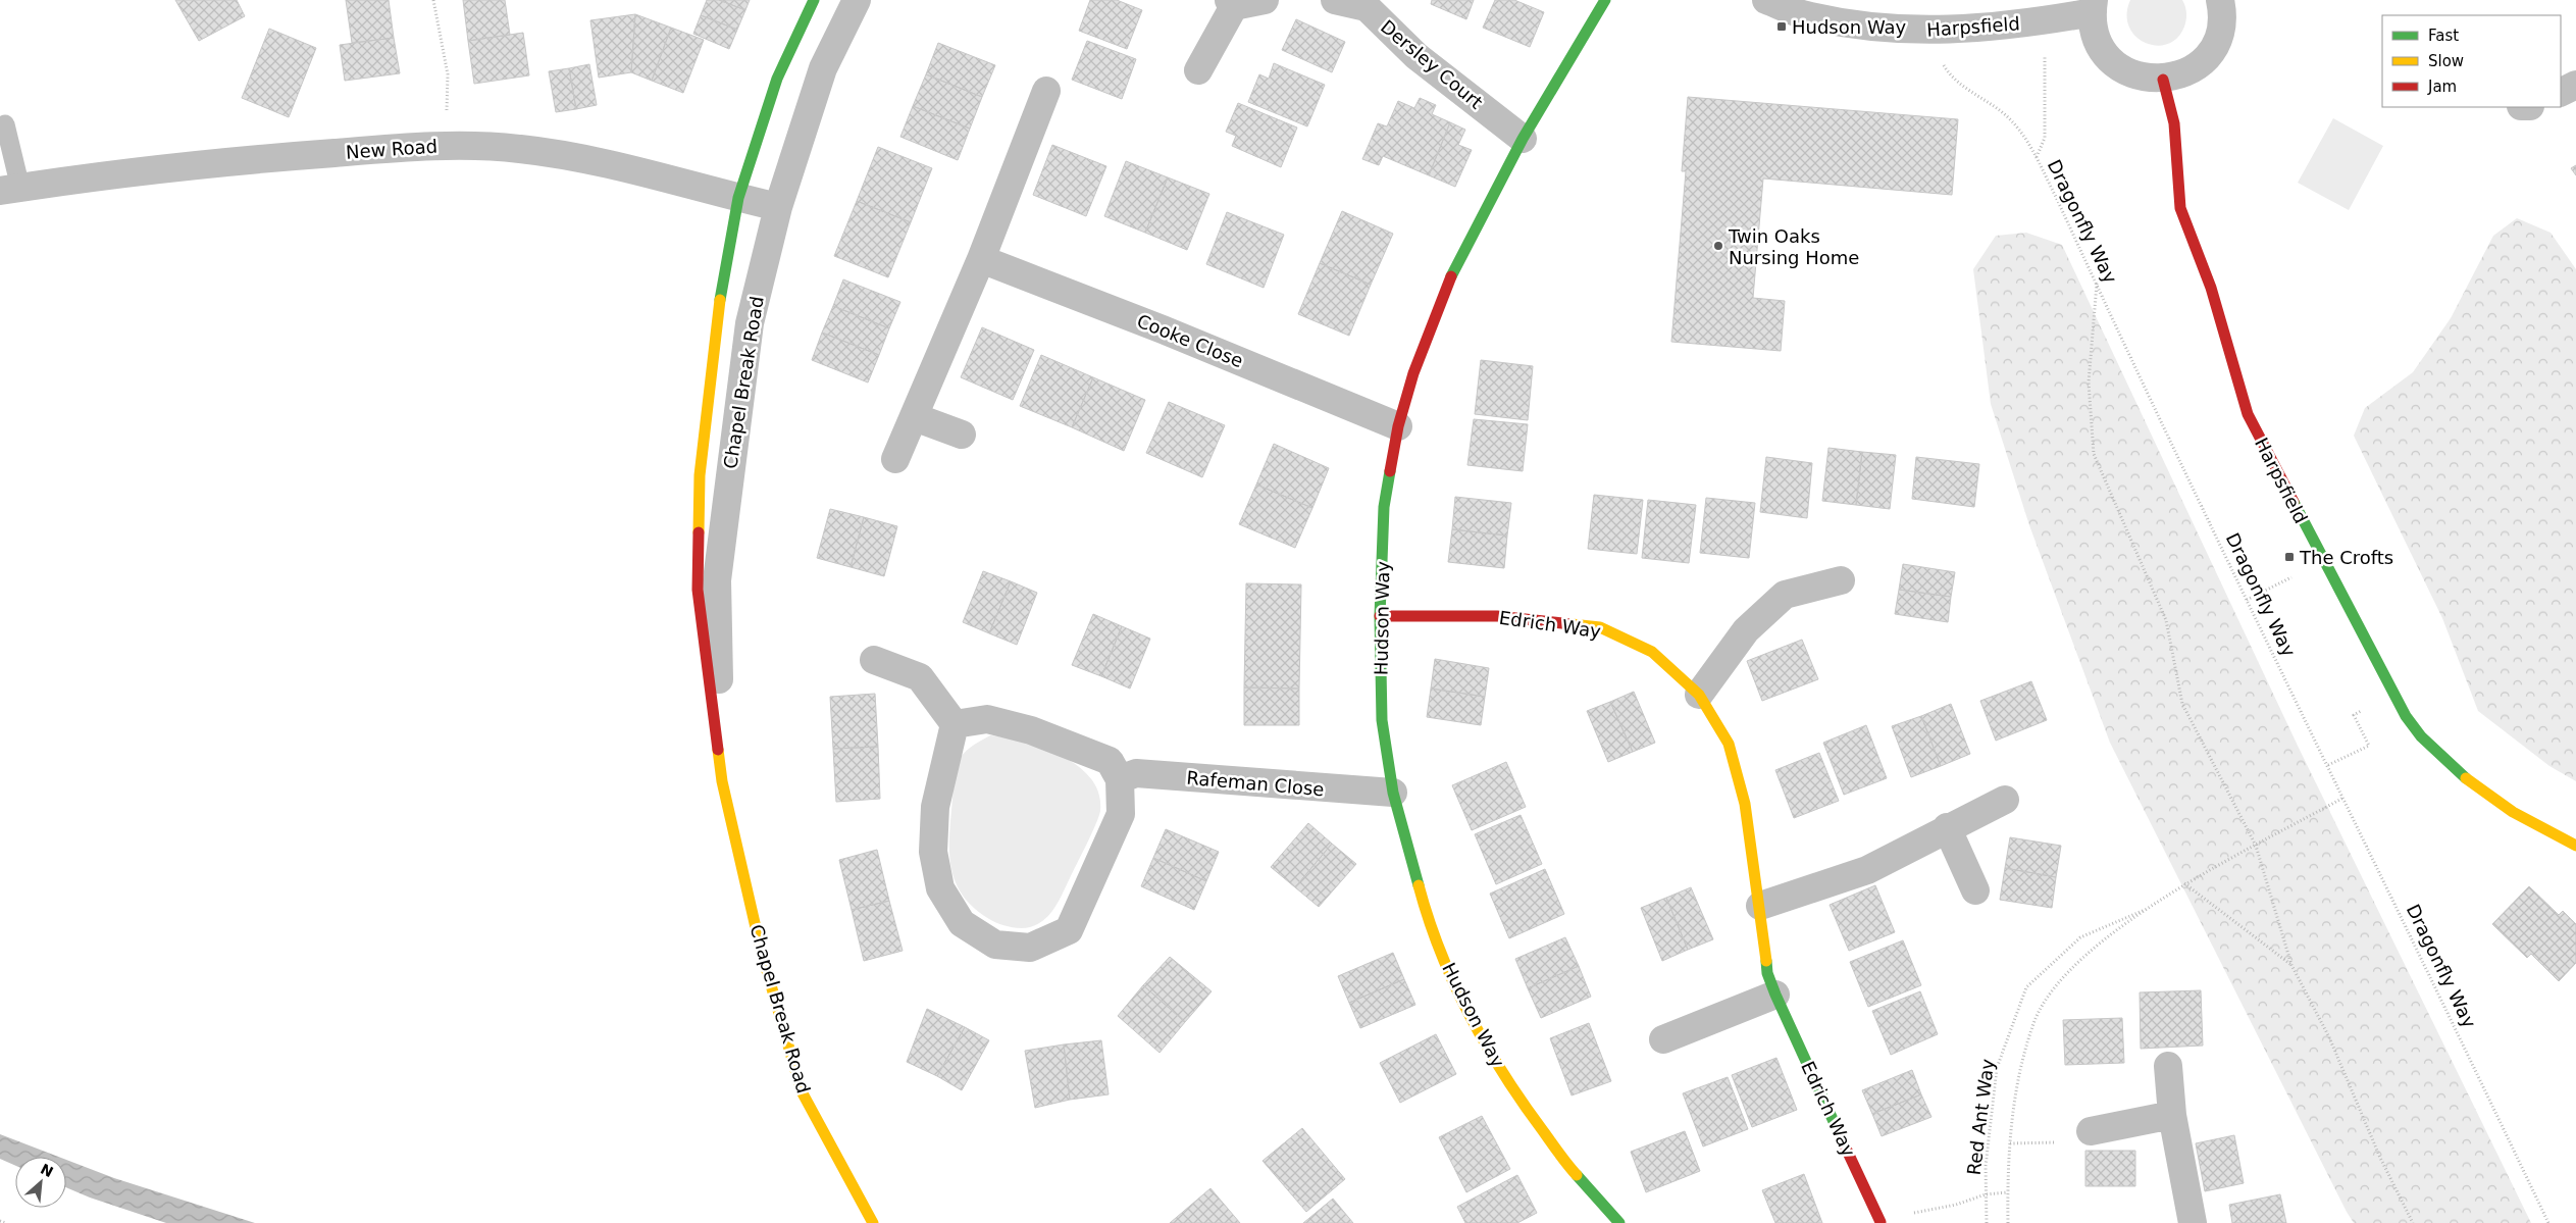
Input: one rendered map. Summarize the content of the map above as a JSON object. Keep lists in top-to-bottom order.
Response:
{
  "streets": {
    "street": [
      "Harpsfield",
      "Dersley Court",
      "New Road",
      "Cooke Close",
      "Chapel Break Road",
      "Hudson Way",
      "Edrich Way",
      "Rafeman Close"
    ],
    "path": ["Dragonfly Way", "Red Ant Way"]
  },
  "crossings": [
    ["Harpsfield", "Dragonfly Way"],
    ["Dersley Court", "Hudson Way"],
    ["New Road", "Chapel Break Road"],
    ["Dragonfly Way", "Red Ant Way"],
    ["Cooke Close", "Hudson Way"],
    ["Hudson Way", "Edrich Way"],
    ["Hudson Way", "Rafeman Close"]
  ],
  "places": {
    "transit": ["Hudson Way", "The Crofts"],
    "other": ["Twin Oaks Nursing Home"]
  },
  "legend": ["Fast", "Slow", "Jam"],
  "north": "top right"
}
